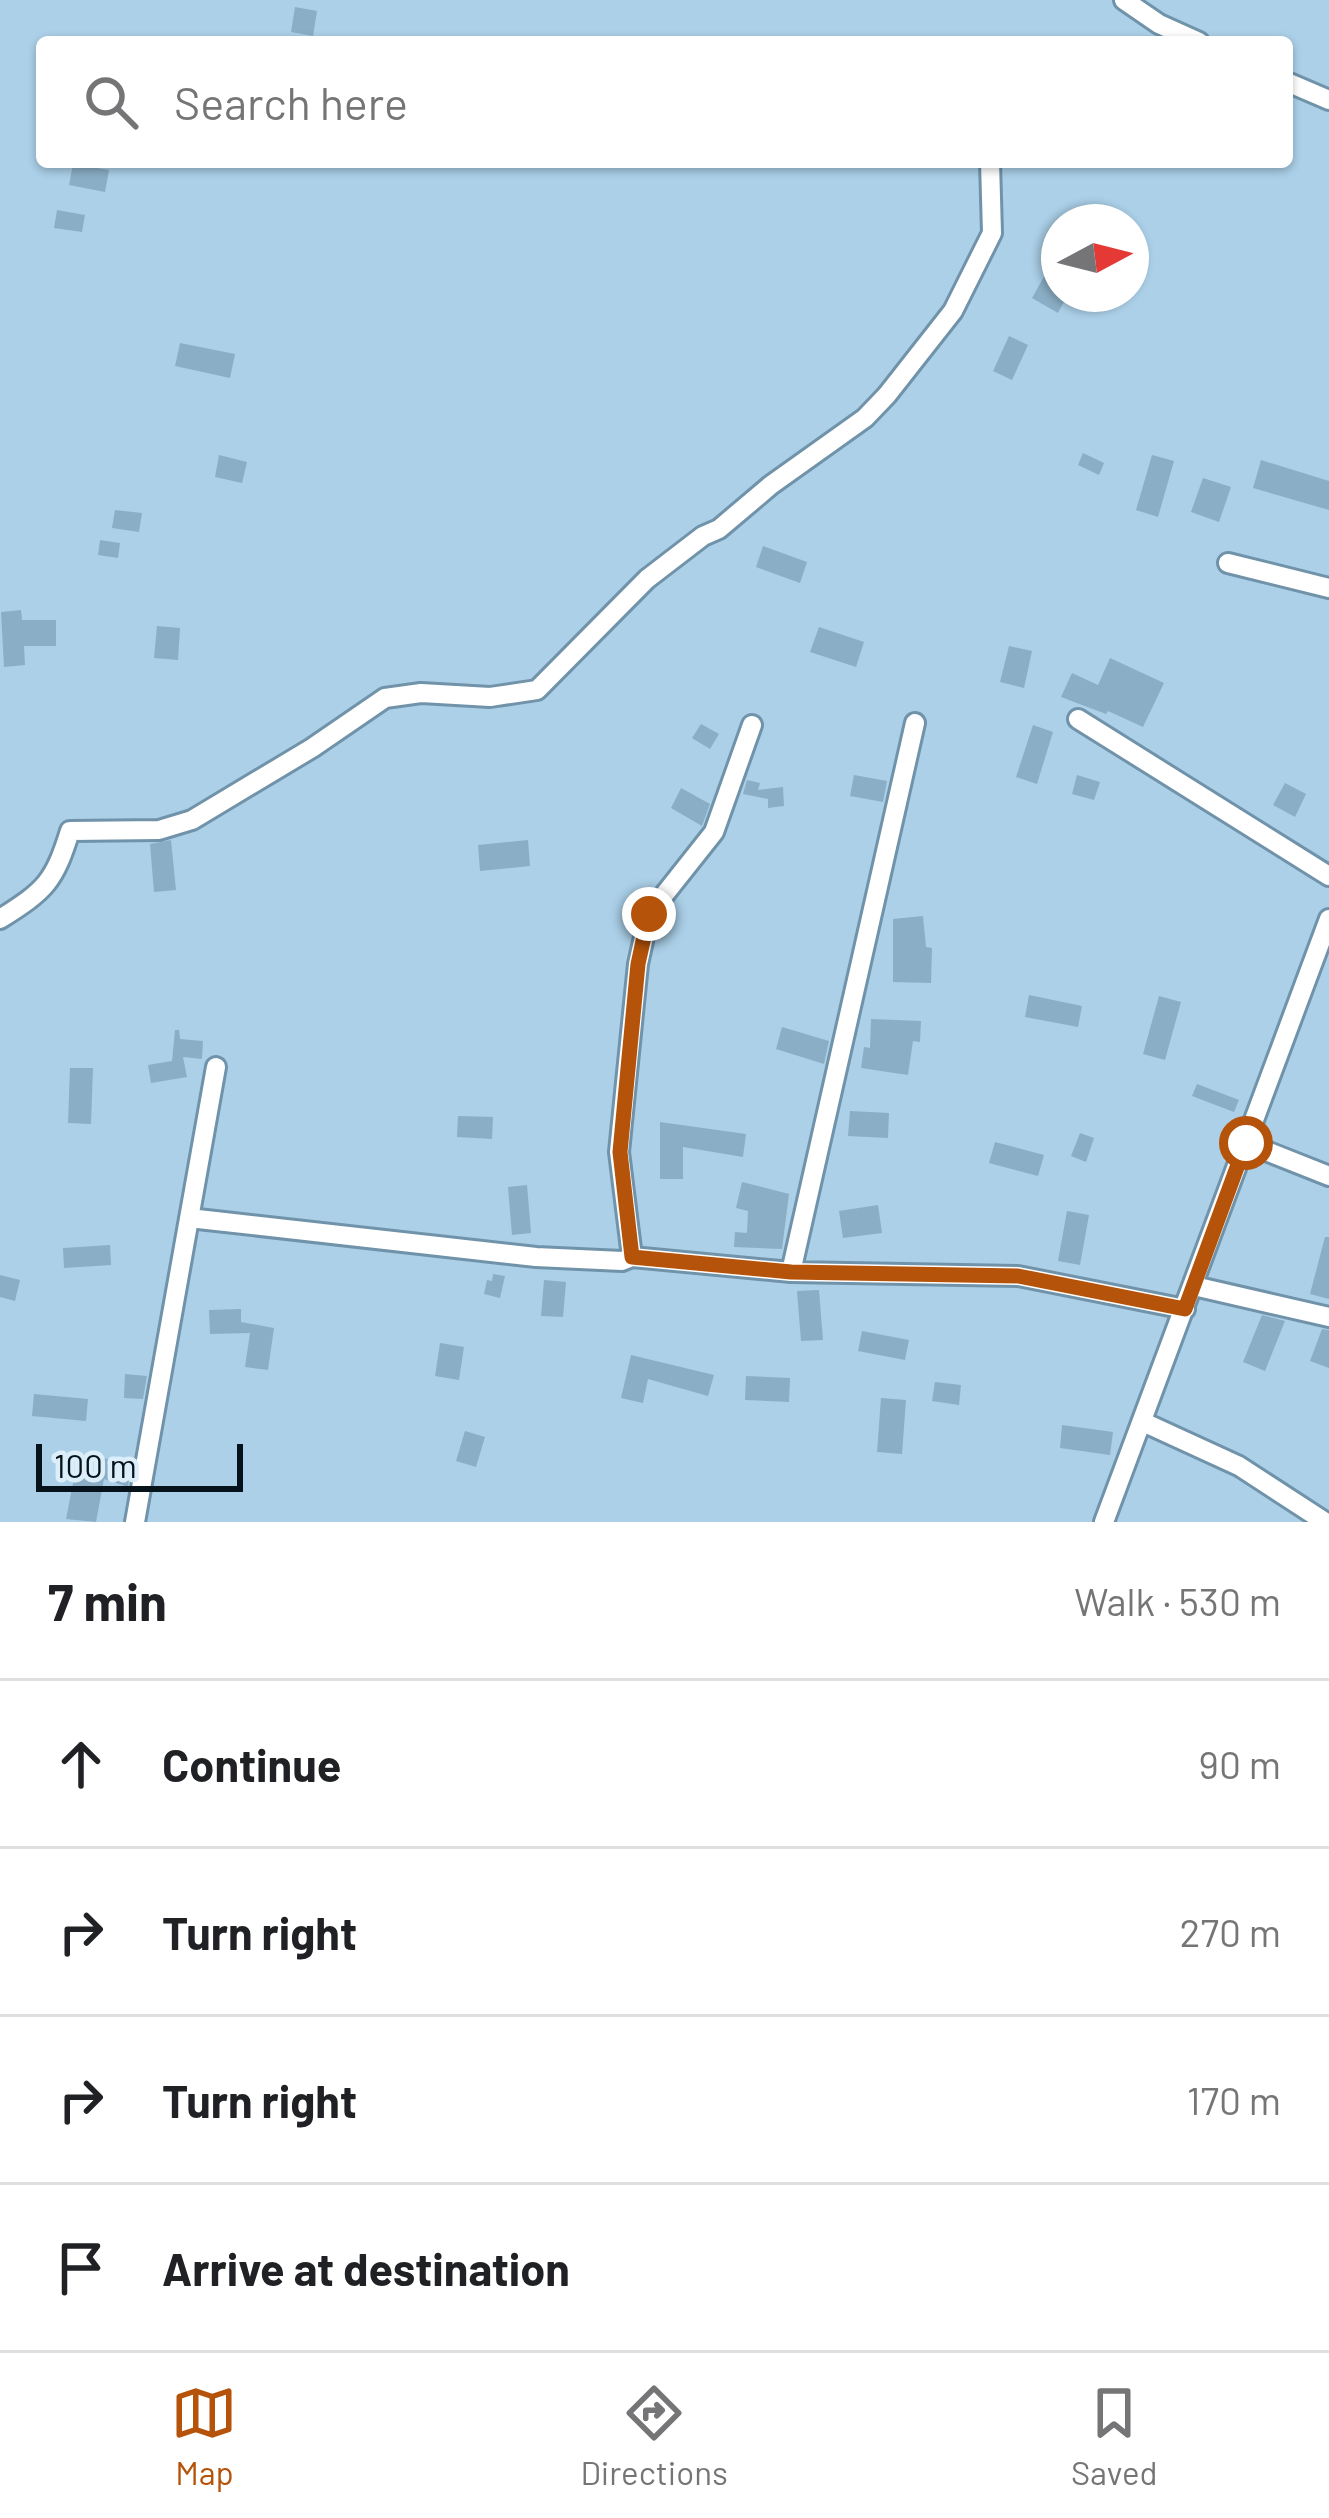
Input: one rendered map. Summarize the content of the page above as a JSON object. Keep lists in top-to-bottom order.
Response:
{
  "scale_bar": "100 m",
  "north": "right",
  "page": {
    "search": "Search here",
    "scale": "100 m",
    "heading": ["7 min", "Walk · 530 m"],
    "list": [
      ["Continue", "90 m"],
      ["Turn right", "270 m"],
      ["Turn right", "170 m"],
      "Arrive at destination"
    ],
    "nav": ["Map", "Directions", "Saved"]
  }
}
